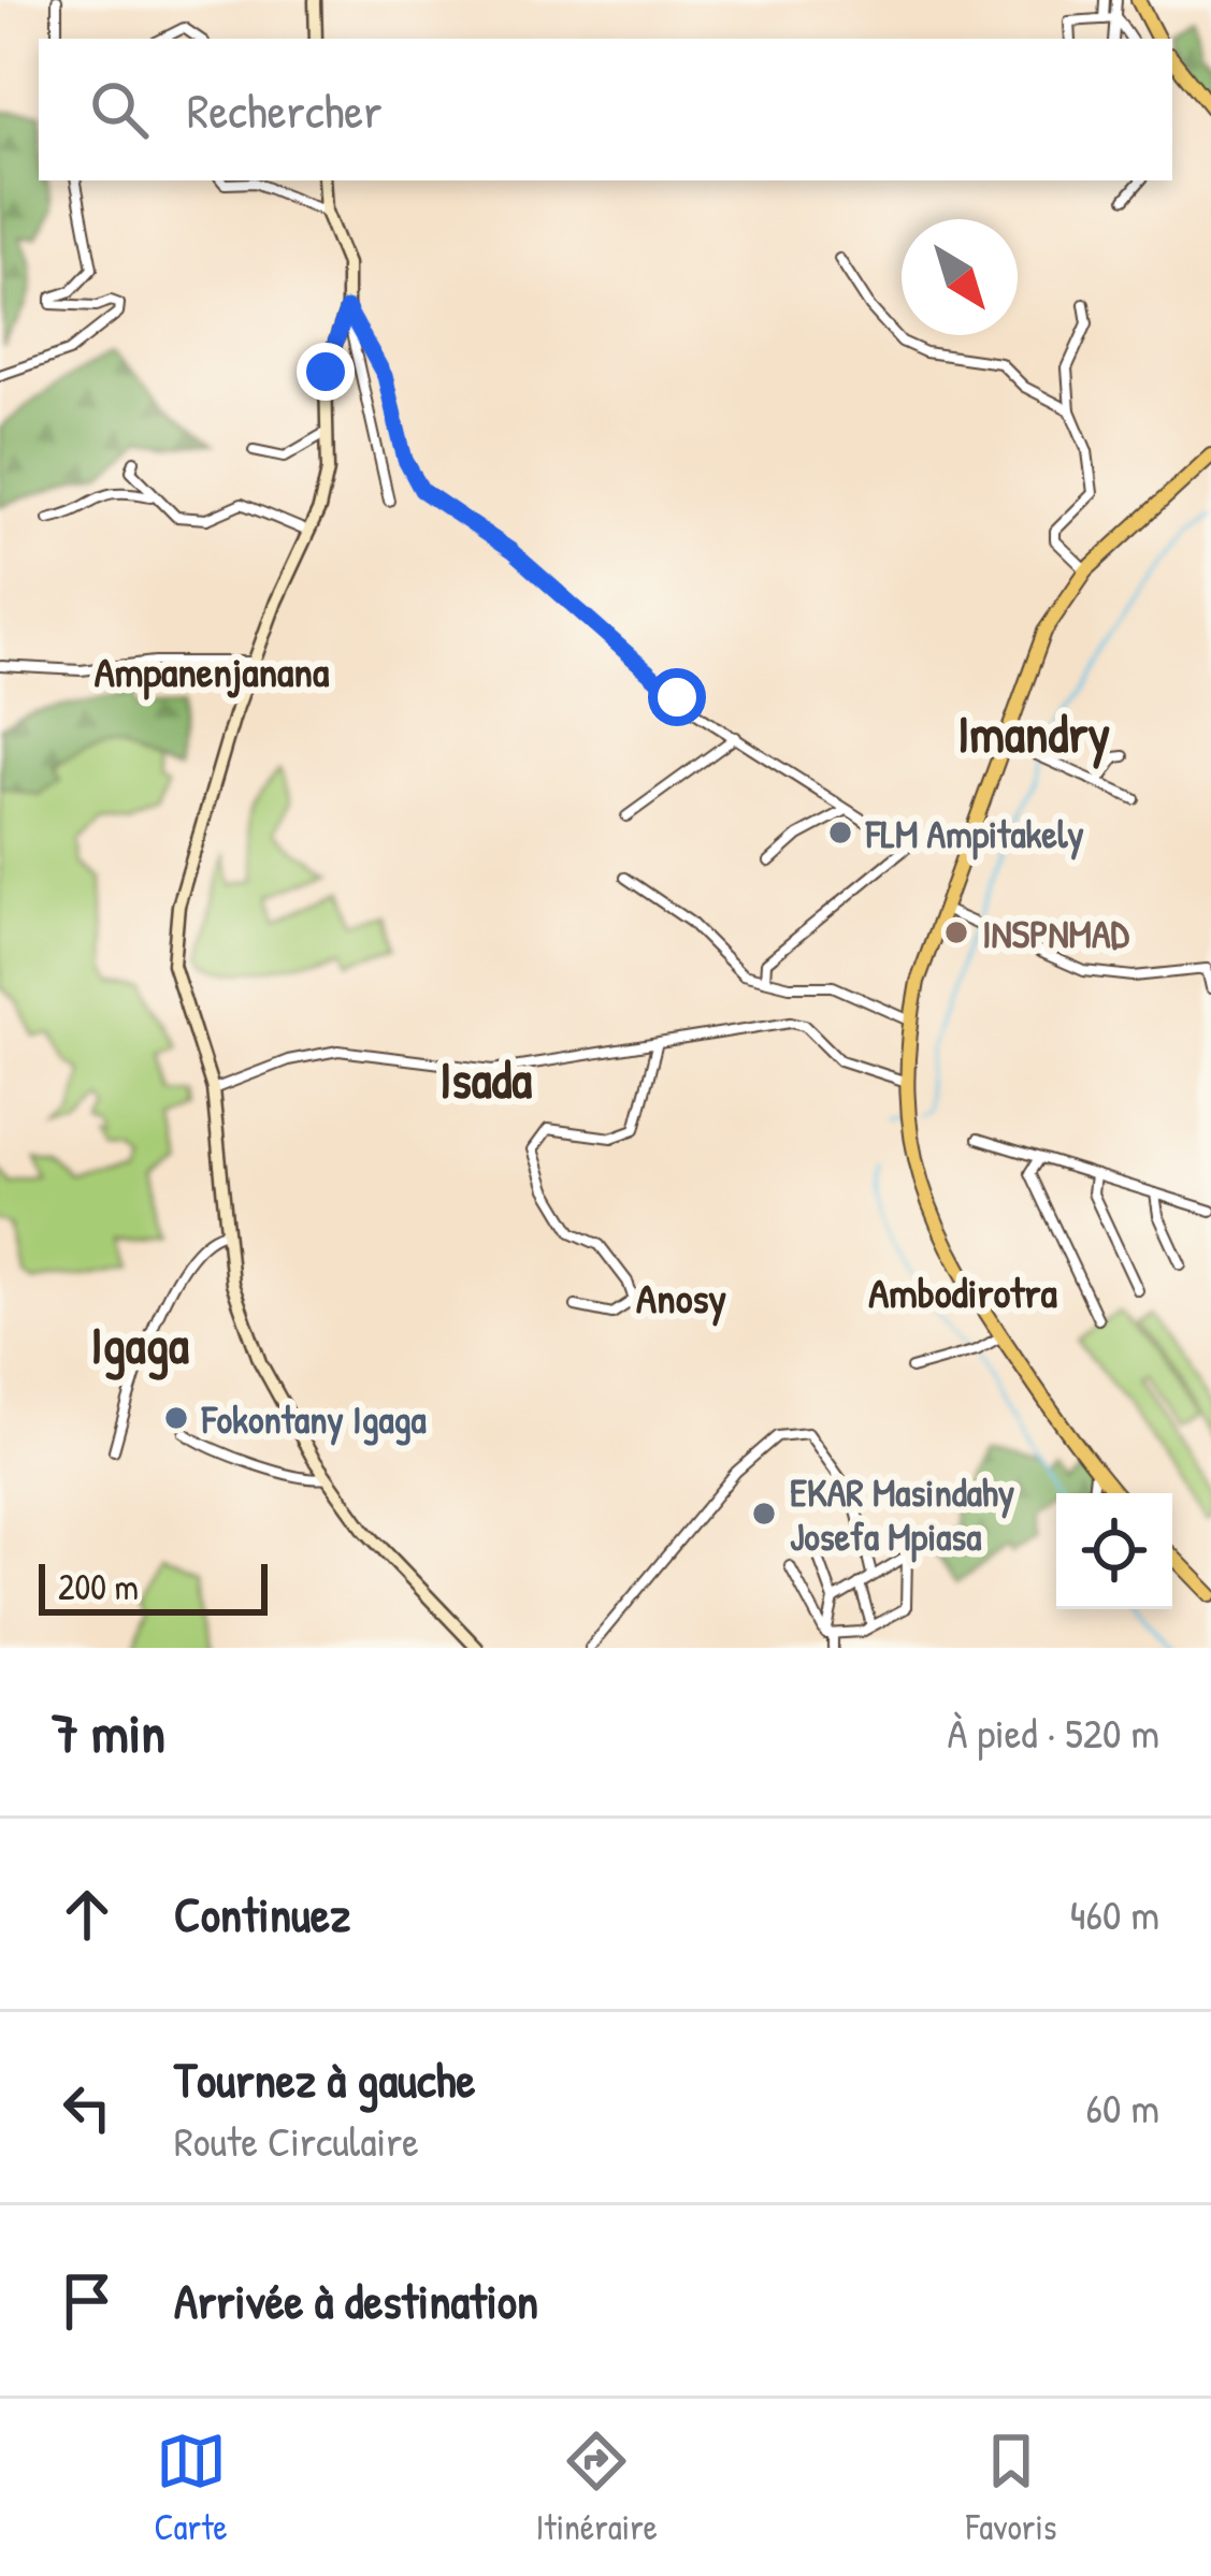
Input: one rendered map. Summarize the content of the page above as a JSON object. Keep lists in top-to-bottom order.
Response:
{
  "districts": [
    "Ampanenjanana",
    "Imandry",
    "Isada",
    "Ambodirotra",
    "Anosy",
    "Igaga"
  ],
  "places": [
    "FLM Ampitakely",
    "INSPNMAD",
    "Fokontany Igaga",
    "EKAR Masindahy Josefa Mpiasa"
  ],
  "scale_bar": "200 m",
  "north": "bottom right",
  "page": {
    "search": "Rechercher",
    "scale": "200 m",
    "heading": ["7 min", "À pied · 520 m"],
    "list": [
      ["Continuez", "460 m"],
      ["Tournez à gauche", "Route Circulaire", "60 m"],
      "Arrivée à destination"
    ],
    "nav": ["Carte", "Itinéraire", "Favoris"]
  }
}
